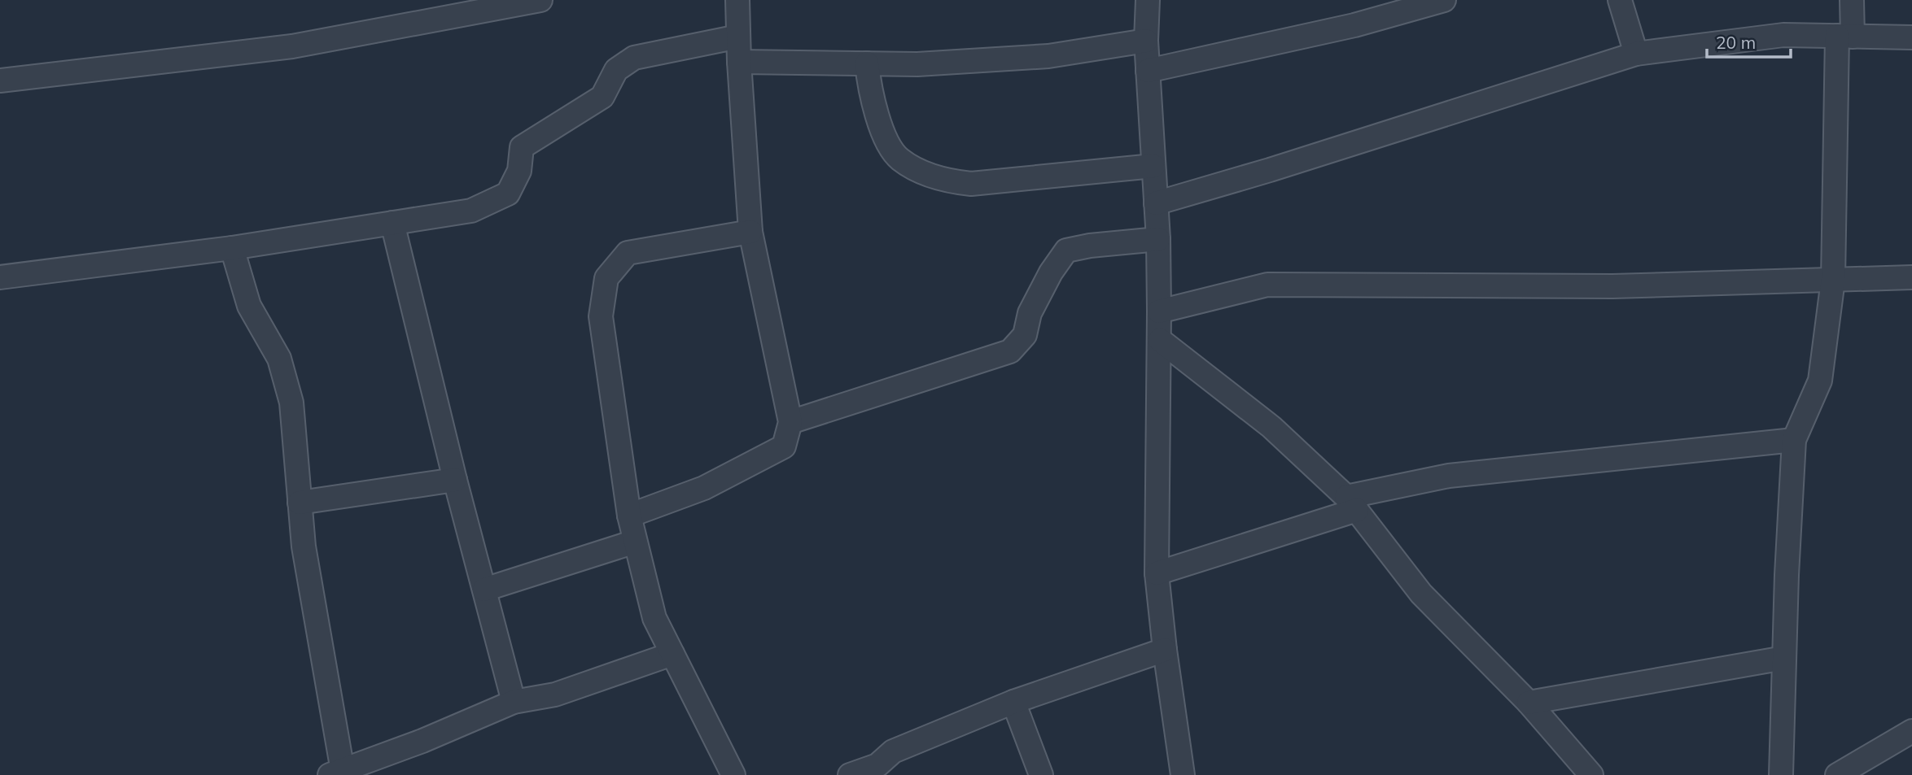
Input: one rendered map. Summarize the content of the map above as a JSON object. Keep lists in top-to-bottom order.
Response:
{
  "scale_bar": "20 m"
}
